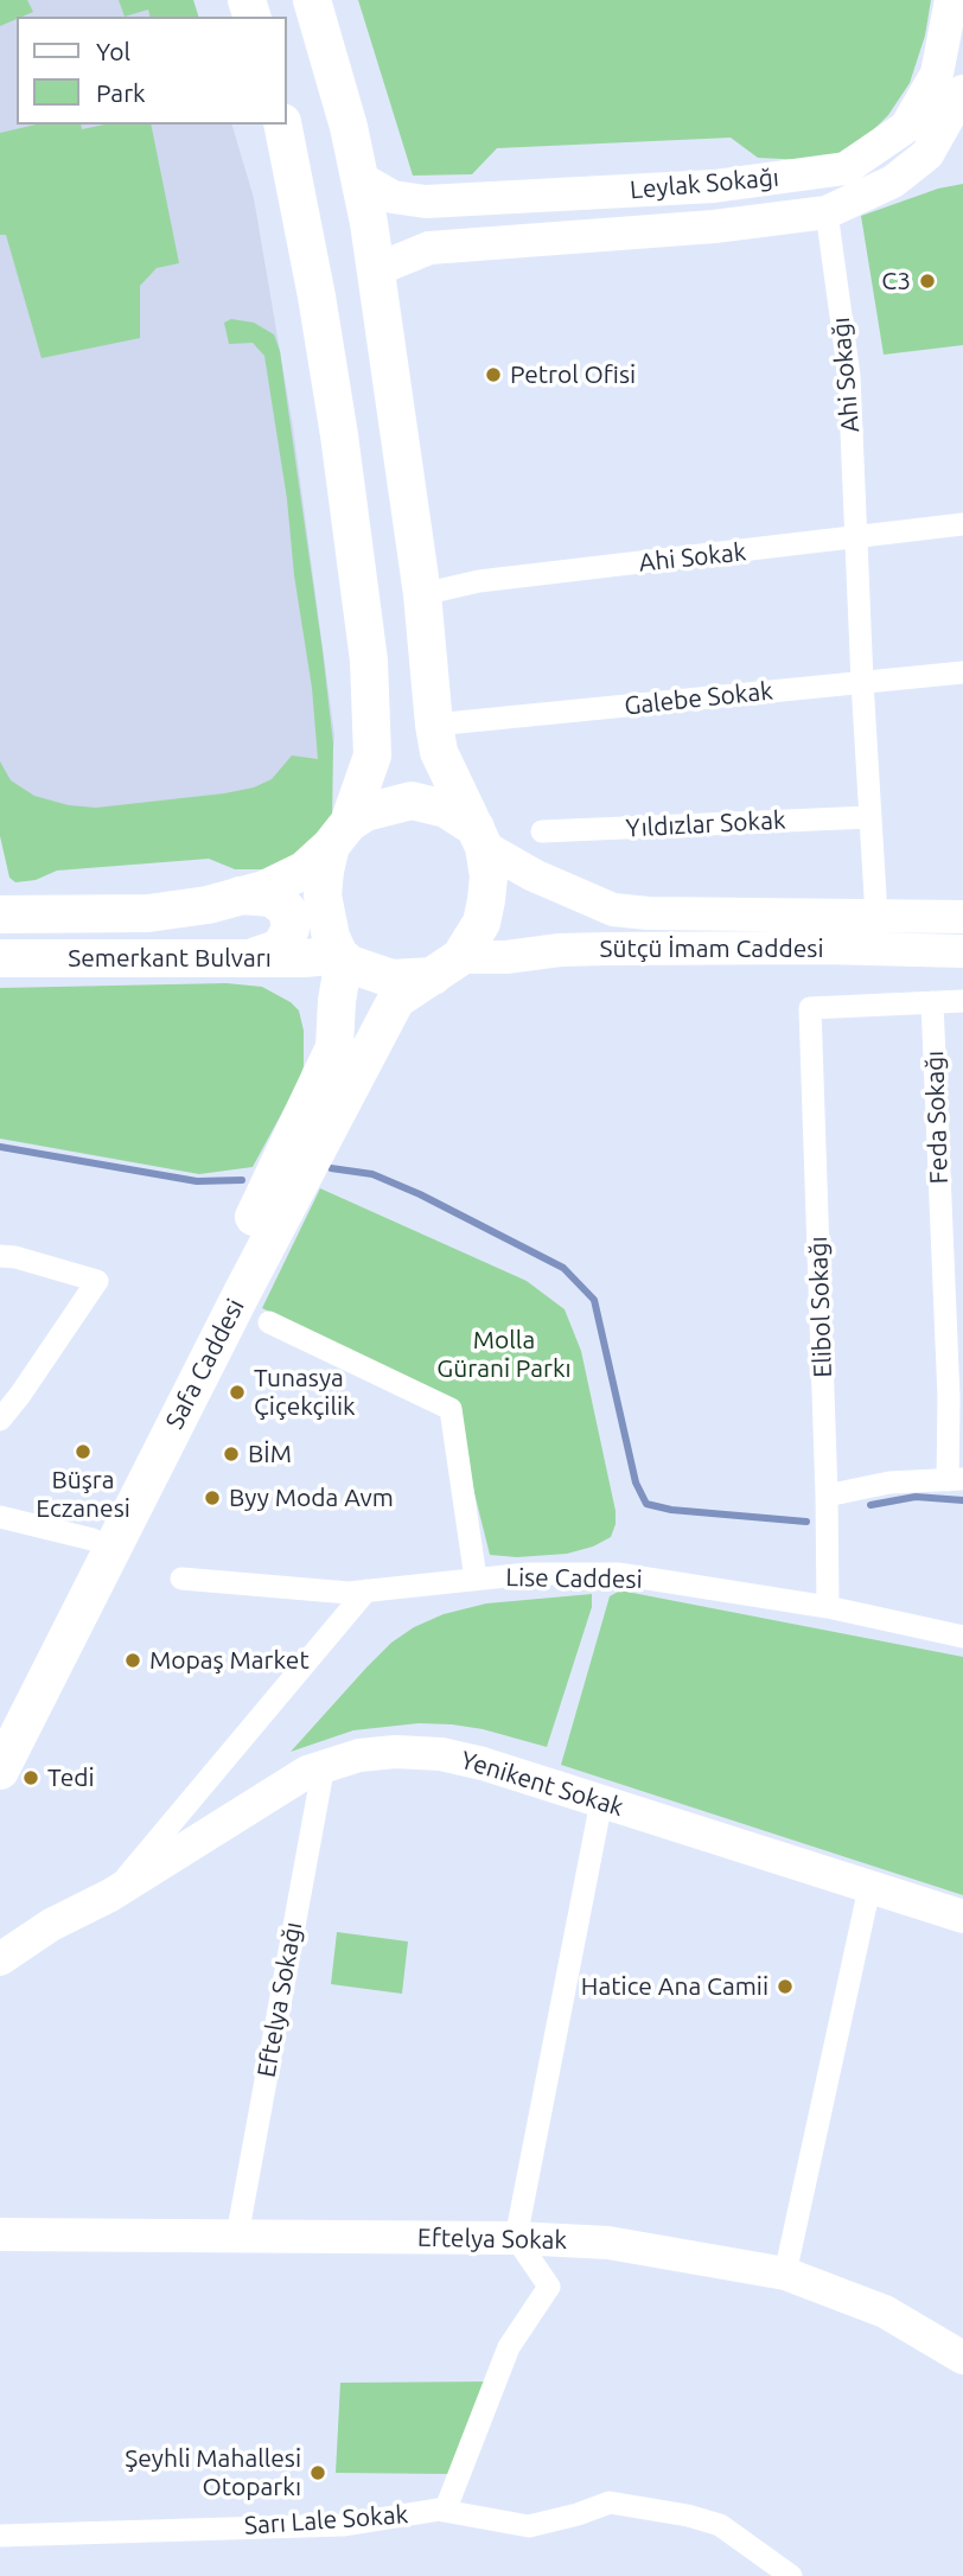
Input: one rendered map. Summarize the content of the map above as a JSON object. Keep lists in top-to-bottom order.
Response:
{
  "streets": {
    "main road": ["Semerkant Bulvarı", "Safa Caddesi"],
    "street": [
      "Leylak Sokağı",
      "Ahi Sokağı",
      "Ahi Sokak",
      "Galebe Sokak",
      "Yıldızlar Sokak",
      "Sütçü İmam Caddesi",
      "Feda Sokağı",
      "Elibol Sokağı",
      "Lise Caddesi",
      "Yenikent Sokak",
      "Eftelya Sokağı",
      "Eftelya Sokak",
      "Sarı Lale Sokak"
    ]
  },
  "crossings": [
    ["Leylak Sokağı", "Ahi Sokağı"],
    ["Ahi Sokağı", "Ahi Sokak"],
    ["Ahi Sokağı", "Galebe Sokak"],
    ["Ahi Sokağı", "Yıldızlar Sokak"],
    ["Ahi Sokağı", "Sütçü İmam Caddesi"],
    ["Sütçü İmam Caddesi", "Semerkant Bulvarı"],
    ["Sütçü İmam Caddesi", "Safa Caddesi"],
    ["Semerkant Bulvarı", "Safa Caddesi"],
    ["Feda Sokağı", "Elibol Sokağı"],
    ["Elibol Sokağı", "Lise Caddesi"],
    ["Yenikent Sokak", "Eftelya Sokağı"],
    ["Eftelya Sokağı", "Eftelya Sokak"],
    ["Eftelya Sokak", "Sarı Lale Sokak"]
  ],
  "parks": ["Molla Gürani Parkı"],
  "places": [
    "C3",
    "Petrol Ofisi",
    "Tunasya Çiçekçilik",
    "Büşra Eczanesi",
    "BİM",
    "Byy Moda Avm",
    "Mopaş Market",
    "Tedi",
    "Hatice Ana Camii",
    "Şeyhli Mahallesi Otoparkı"
  ],
  "legend": ["Yol", "Park"]
}
